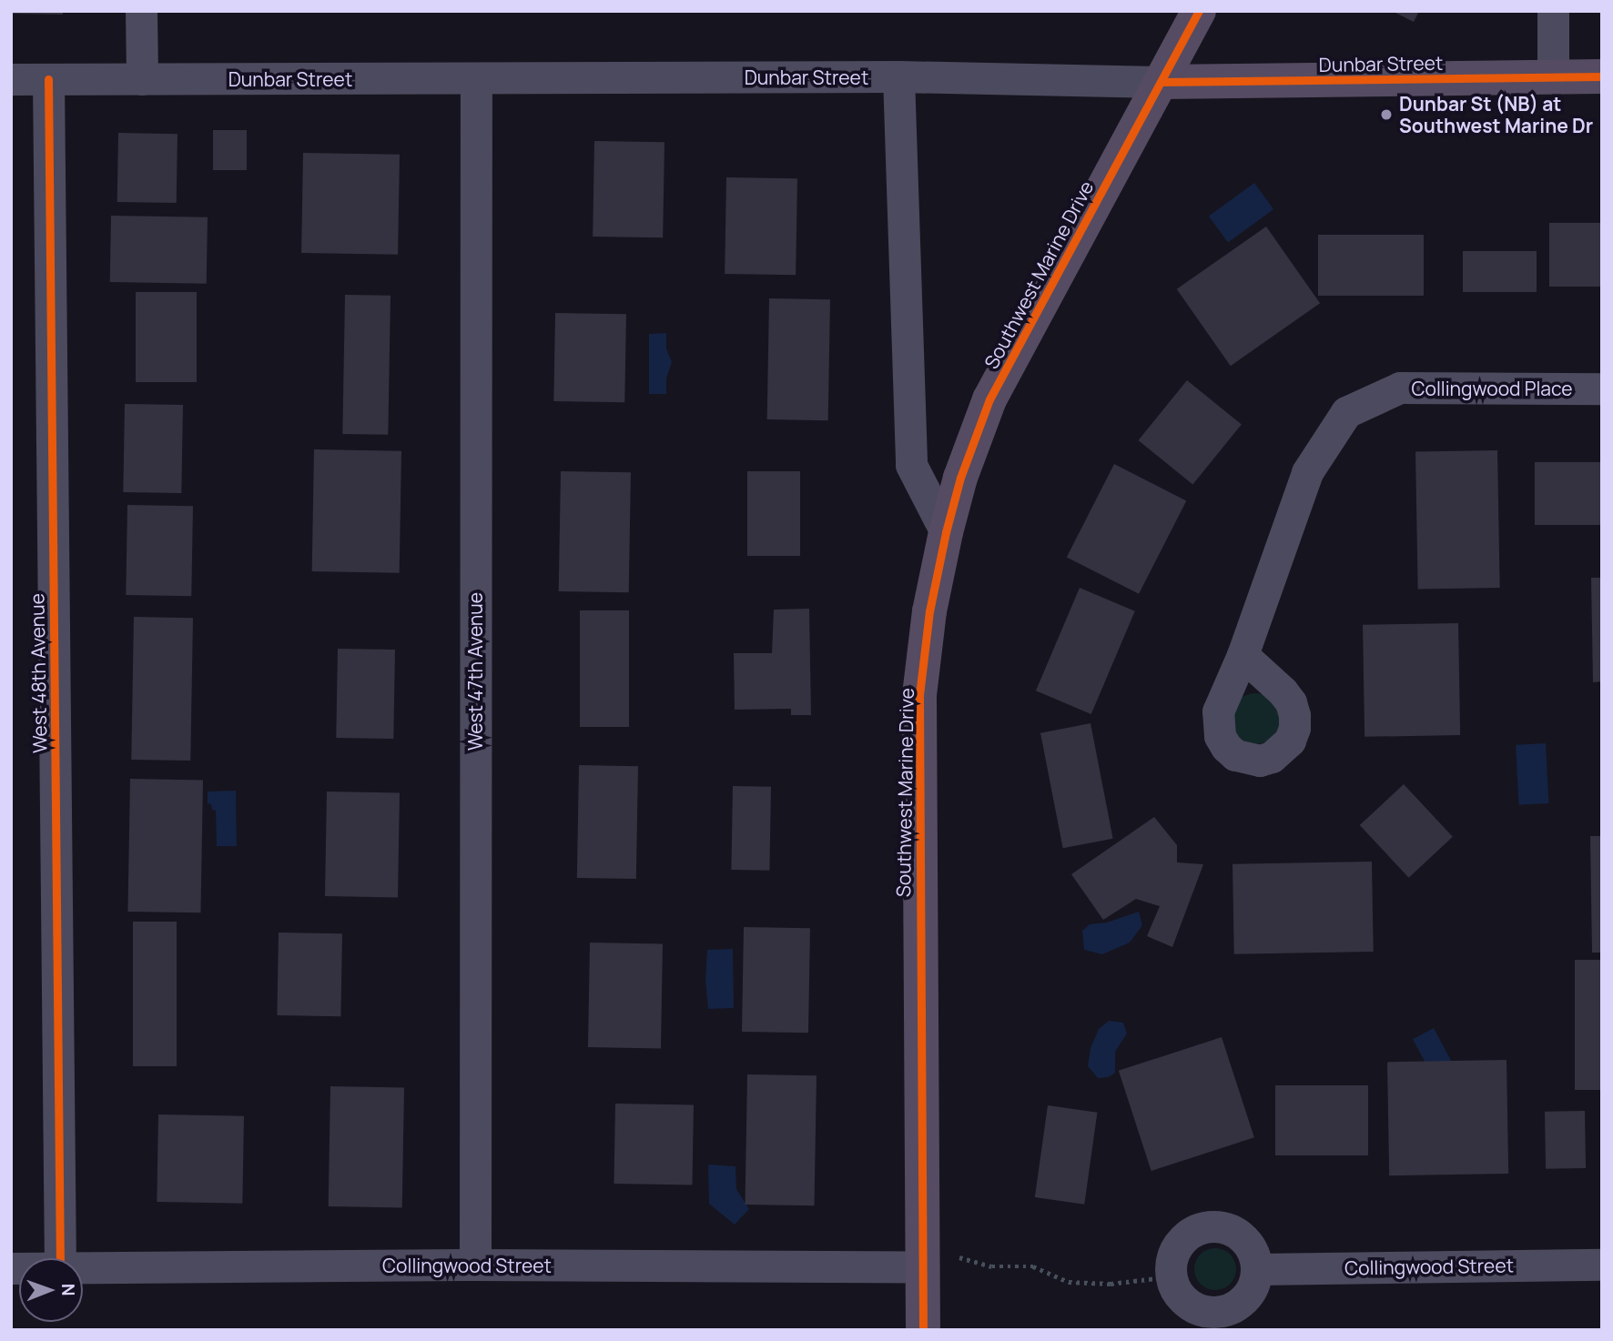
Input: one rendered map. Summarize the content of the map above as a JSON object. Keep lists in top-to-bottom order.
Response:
{
  "streets": {
    "main road": ["Dunbar Street", "Southwest Marine Drive"],
    "street": [
      "Collingwood Place",
      "West 47th Avenue",
      "West 48th Avenue",
      "Collingwood Street"
    ]
  },
  "crossings": [
    ["Dunbar Street", "Southwest Marine Drive"],
    ["Dunbar Street", "West 47th Avenue"],
    ["Dunbar Street", "West 48th Avenue"],
    ["Southwest Marine Drive", "Collingwood Street"],
    ["West 47th Avenue", "Collingwood Street"]
  ],
  "places": ["Dunbar St (NB) at Southwest Marine Dr"],
  "north": "right"
}
